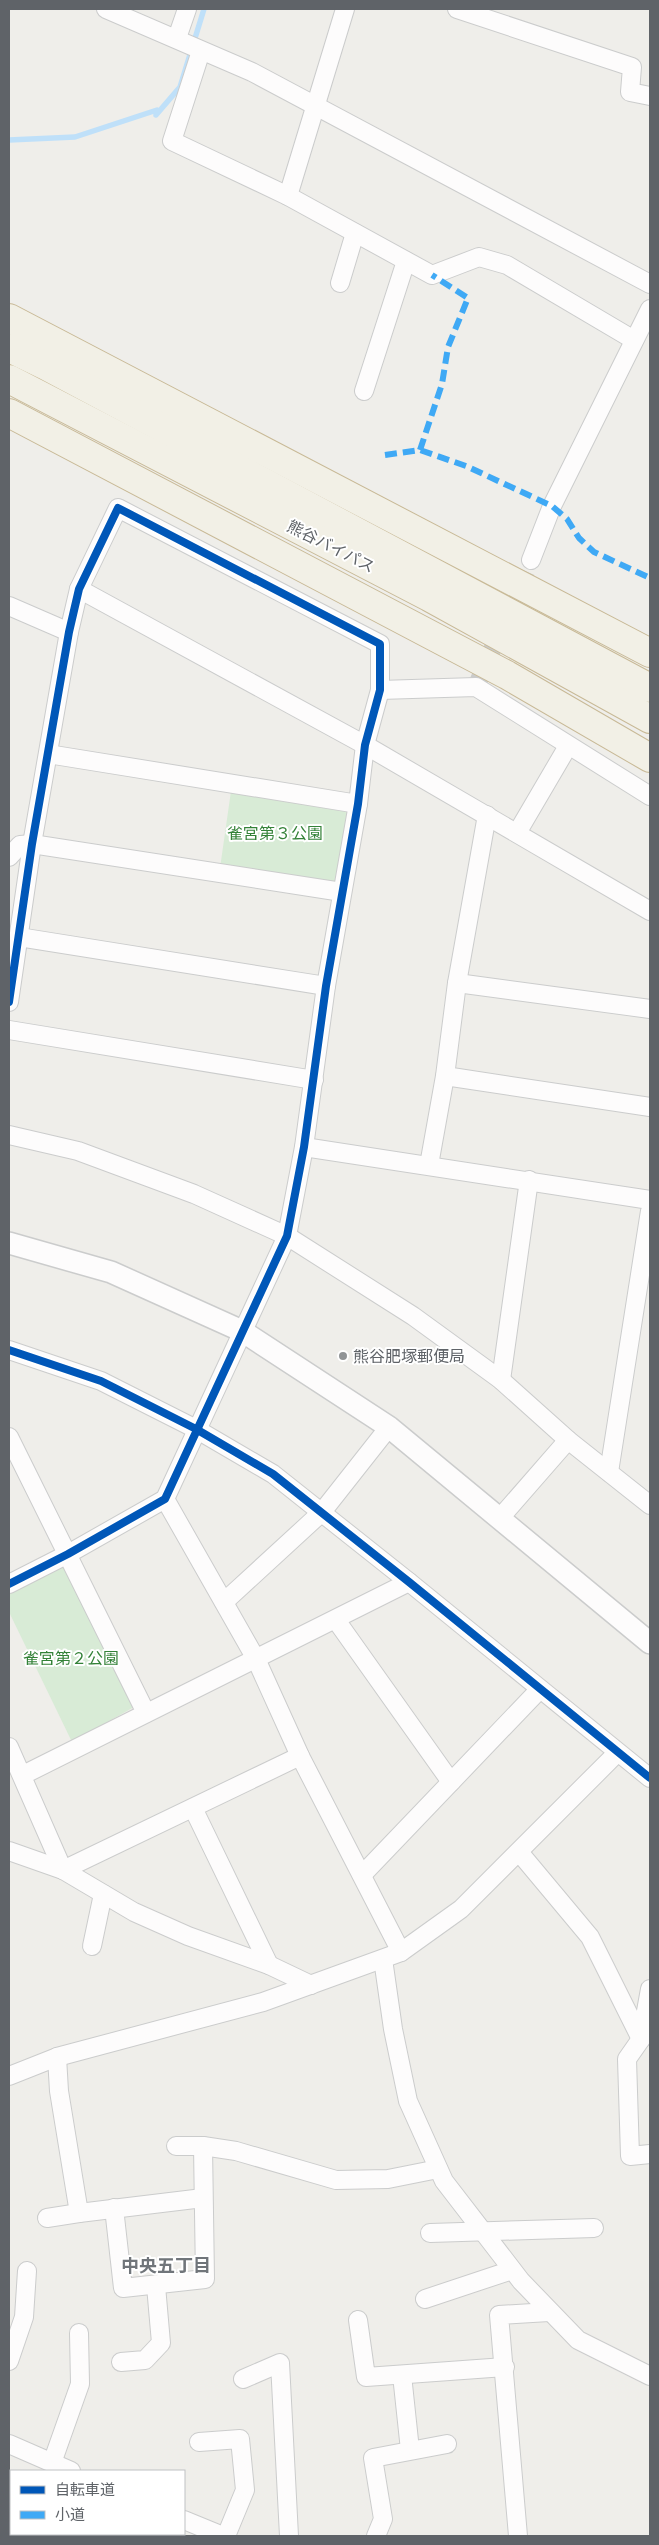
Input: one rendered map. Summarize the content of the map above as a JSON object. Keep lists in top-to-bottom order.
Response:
{
  "streets": {
    "highway": ["熊谷バイパス"]
  },
  "districts": ["中央五丁目"],
  "parks": ["雀宮第３公園", "雀宮第２公園"],
  "places": ["熊谷肥塚郵便局"],
  "legend": ["自転車道", "小道"]
}
